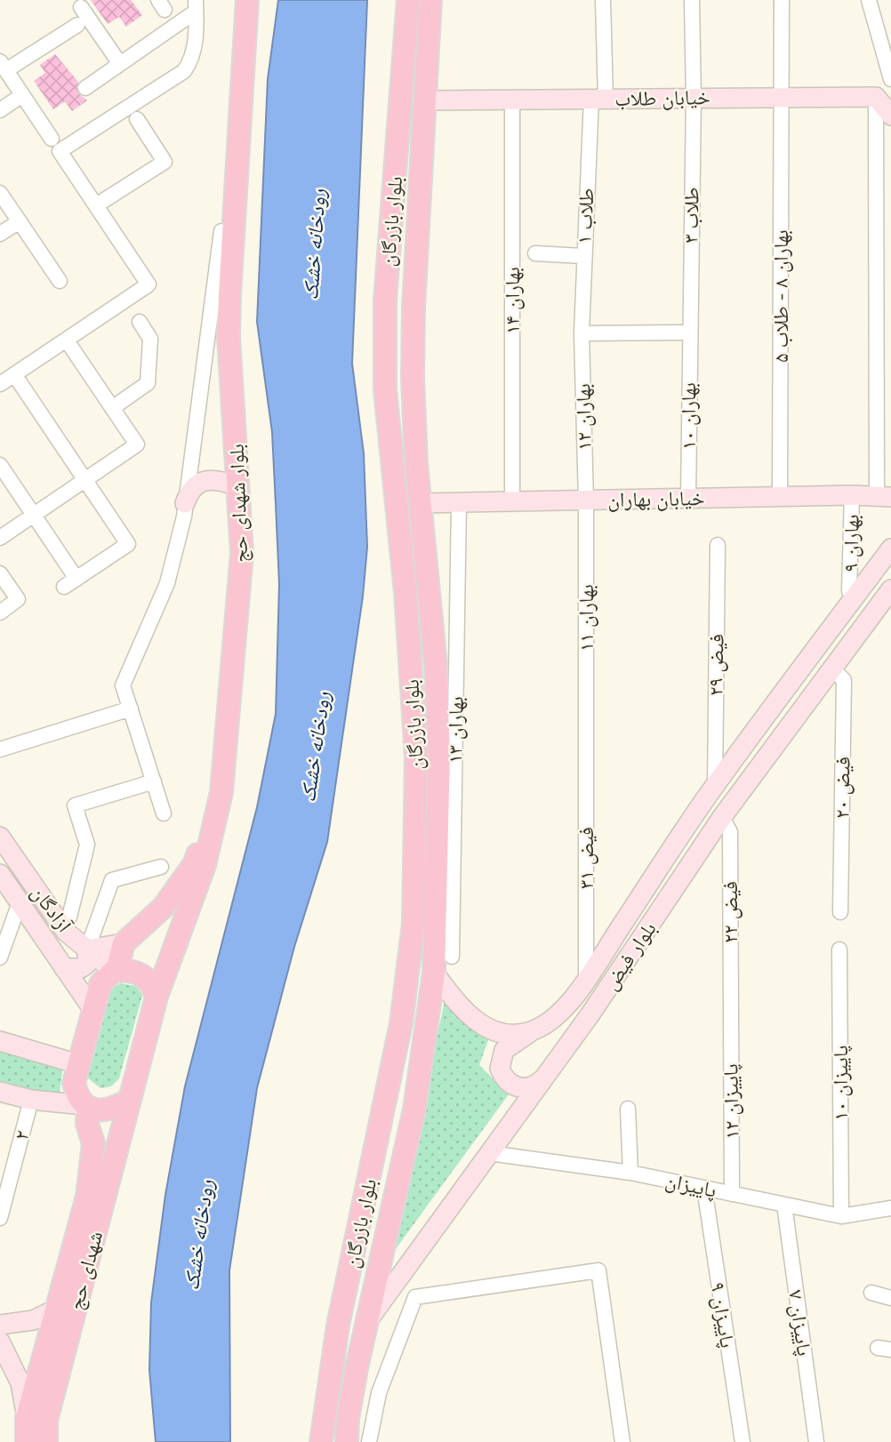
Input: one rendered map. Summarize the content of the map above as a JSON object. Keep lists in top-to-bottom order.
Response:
{
  "streets": {
    "main road": ["بلوار بازرگان", "بلوار شهدای حج", "شهدای حج"],
    "street": [
      "خیابان طلاب",
      "طلاب ۳",
      "طلاب ۱",
      "بهاران ۸ - طلاب ۵",
      "بهاران ۱۴",
      "بهاران ۱۰",
      "بهاران ۱۲",
      "خیابان بهاران",
      "بهاران ۹",
      "بهاران ۱۱",
      "فیض ۲۹",
      "بهاران ۱۳",
      "فیض ۲۰",
      "فیض ۳۱",
      "آزادگان",
      "فیض ۲۲",
      "بلوار فیض",
      "پاییزان ۱۰",
      "پاییزان ۱۲",
      "۲",
      "پاییزان",
      "پاییزان ۹",
      "پاییزان ۷"
    ]
  },
  "crossings": [
    ["خیابان طلاب", "طلاب ۳"],
    ["خیابان طلاب", "طلاب ۱"],
    ["خیابان طلاب", "بلوار بازرگان"],
    ["خیابان طلاب", "بهاران ۸ - طلاب ۵"],
    ["خیابان طلاب", "بهاران ۱۴"],
    ["طلاب ۳", "بهاران ۱۰"],
    ["طلاب ۱", "بهاران ۱۲"],
    ["بلوار بازرگان", "خیابان بهاران"],
    ["بلوار بازرگان", "بلوار فیض"],
    ["بهاران ۸ - طلاب ۵", "خیابان بهاران"],
    ["بهاران ۱۴", "خیابان بهاران"],
    ["بهاران ۱۰", "خیابان بهاران"],
    ["بهاران ۱۲", "خیابان بهاران"],
    ["بهاران ۱۲", "بهاران ۱۱"],
    ["خیابان بهاران", "بهاران ۹"],
    ["خیابان بهاران", "بهاران ۱۱"],
    ["خیابان بهاران", "بهاران ۱۳"],
    ["بلوار شهدای حج", "شهدای حج"],
    ["بهاران ۱۱", "فیض ۳۱"],
    ["فیض ۲۹", "بلوار فیض"],
    ["فیض ۲۰", "بلوار فیض"],
    ["فیض ۳۱", "بلوار فیض"],
    ["آزادگان", "شهدای حج"],
    ["فیض ۲۲", "بلوار فیض"],
    ["فیض ۲۲", "پاییزان ۱۲"],
    ["بلوار فیض", "پاییزان"],
    ["پاییزان ۱۰", "پاییزان"],
    ["پاییزان ۱۲", "پاییزان"],
    ["پاییزان", "پاییزان ۹"],
    ["پاییزان", "پاییزان ۷"]
  ],
  "water": ["رودخانه خشک"]
}
